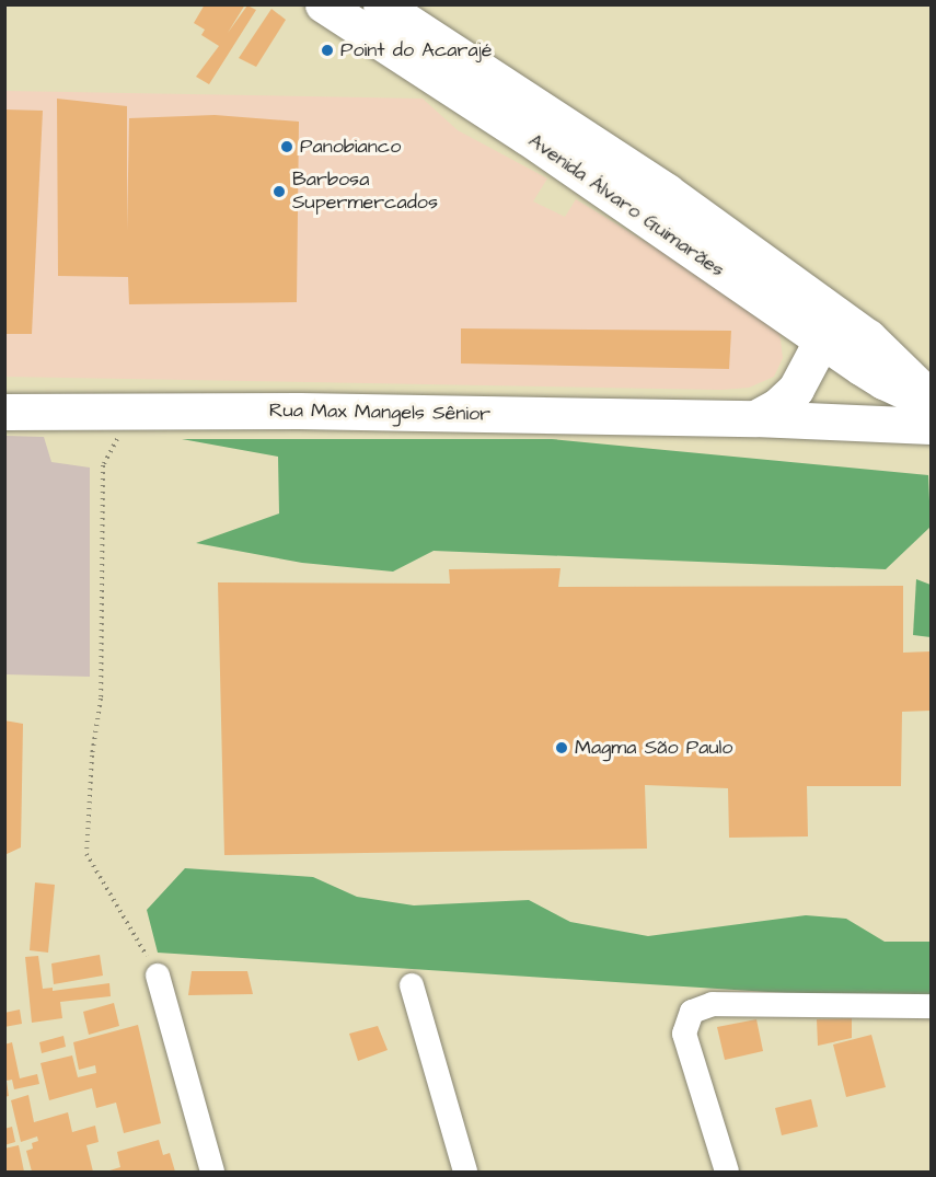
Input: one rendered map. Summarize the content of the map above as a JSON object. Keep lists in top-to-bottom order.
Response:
{
  "streets": {
    "street": ["Avenida Álvaro Guimarães", "Rua Max Mangels Sênior"]
  },
  "places": [
    "Point do Acarajé",
    "Panobianco",
    "Barbosa Supermercados",
    "Magma São Paulo"
  ]
}
